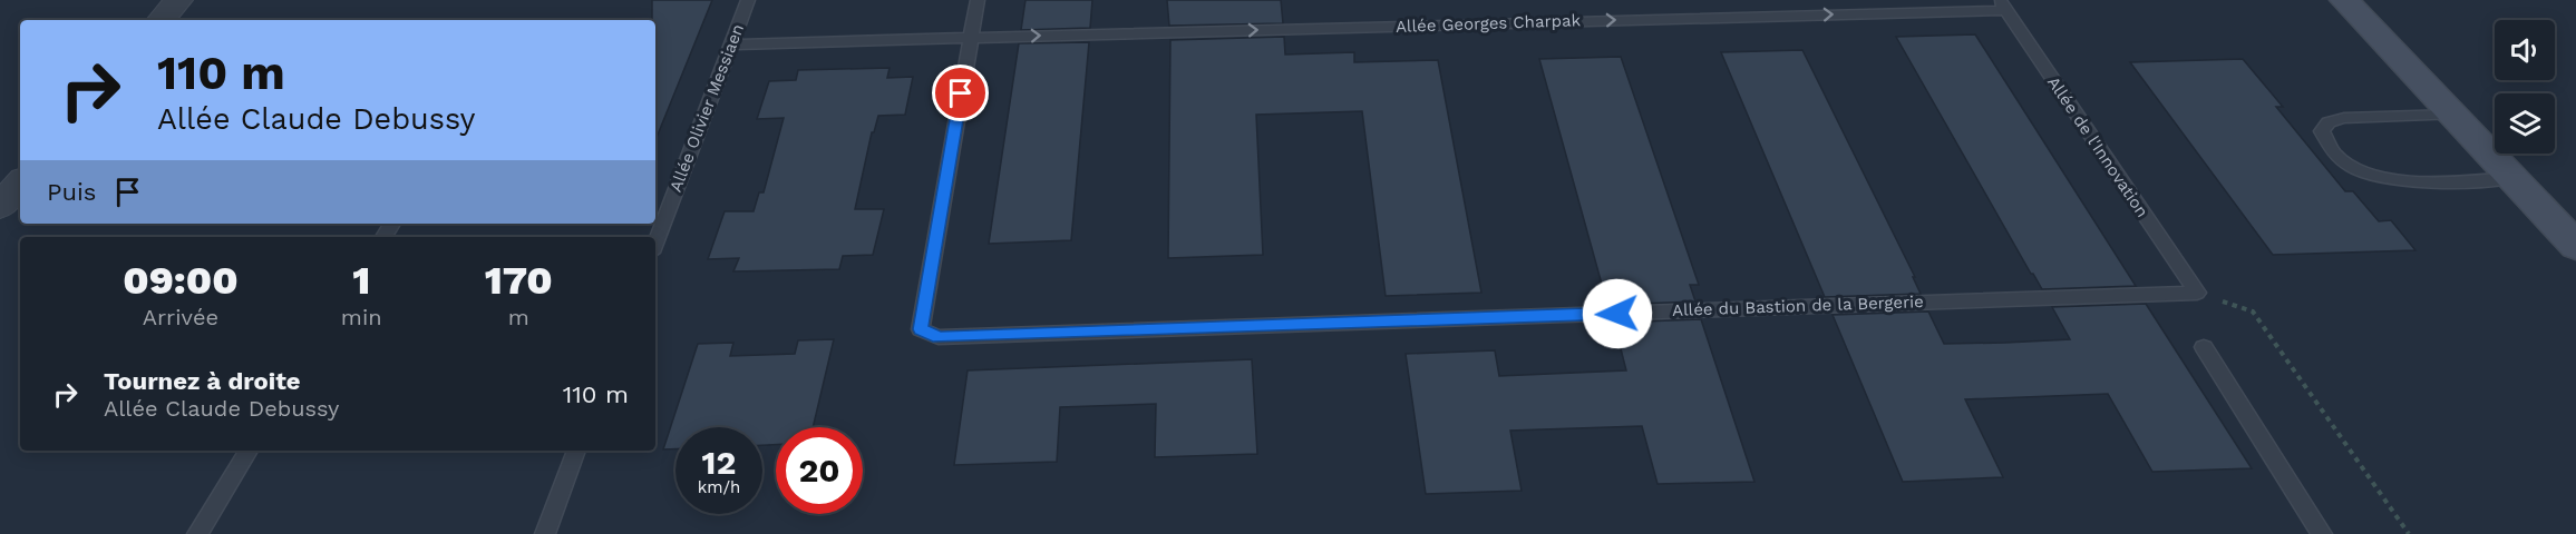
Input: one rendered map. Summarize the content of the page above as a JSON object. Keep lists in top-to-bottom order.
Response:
{
  "streets": {
    "lane": [
      "Allée Georges Charpak",
      "Allée Olivier Messiaen",
      "Allée de l'Innovation",
      "Allée du Bastion de la Bergerie"
    ]
  },
  "crossings": [
    ["Allée Georges Charpak", "Allée Olivier Messiaen"],
    ["Allée Georges Charpak", "Allée de l'Innovation"],
    ["Allée Georges Charpak", "Allée du Bastion de la Bergerie"],
    ["Allée de l'Innovation", "Allée du Bastion de la Bergerie"]
  ],
  "one_way": ["Allée Georges Charpak"],
  "page": {
    "turn": ["110 m", "Allée Claude Debussy"],
    "then": "Puis",
    "eta": [
      "09:00",
      "Arrivée",
      "1",
      "min",
      "170",
      "m"
    ],
    "list": [
      {
        "name": "Tournez à droite",
        "note": "Allée Claude Debussy",
        "value": "110 m"
      }
    ],
    "speed": "12 km/h",
    "limit": "20"
  }
}
